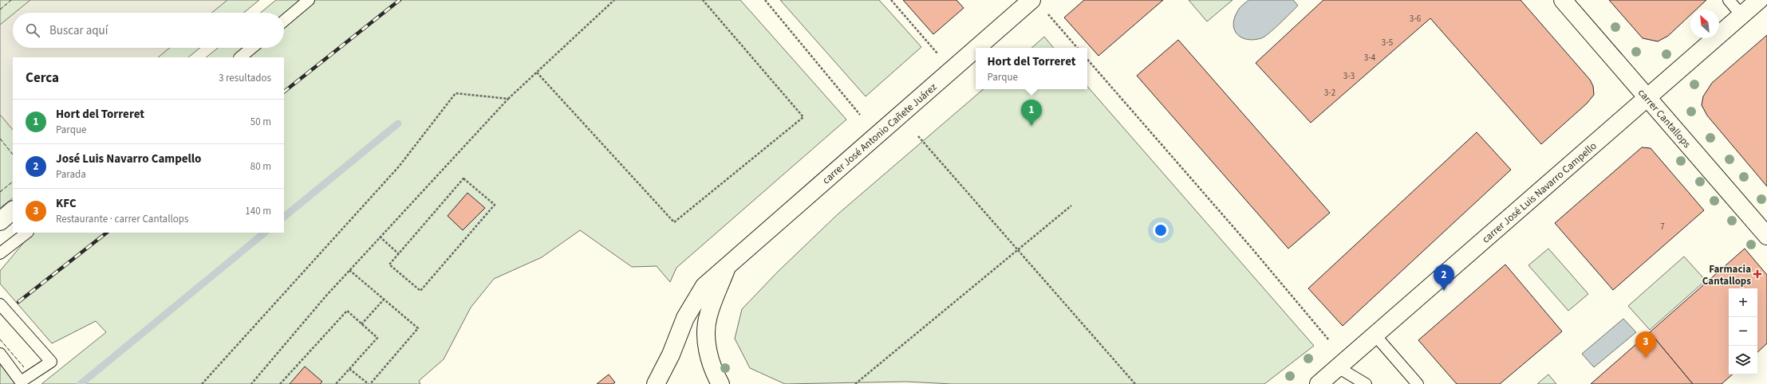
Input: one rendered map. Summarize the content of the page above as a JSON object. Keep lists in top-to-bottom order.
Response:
{
  "streets": {
    "street": ["carrer Cantallops", "carrer José Antonio Cañete Juárez", "carrer José Luis Navarro Campello"]
  },
  "crossings": [
    ["carrer Cantallops", "carrer José Luis Navarro Campello"]
  ],
  "places": {
    "health": ["Farmacia Cantallops"]
  },
  "house_numbers": [
    "3-6",
    "3-5",
    "3-4",
    "3-3",
    "3-2",
    "7"
  ],
  "north": "top left",
  "page": {
    "search": "Buscar aquí",
    "popup": ["Hort del Torreret", "Parque"],
    "heading": ["Cerca", "3 resultados"],
    "list": [
      {
        "mark": "1",
        "name": "Hort del Torreret",
        "note": "Parque",
        "value": "50 m"
      },
      {
        "mark": "2",
        "name": "José Luis Navarro Campello",
        "note": "Parada",
        "value": "80 m"
      },
      {
        "mark": "3",
        "name": "KFC",
        "note": "Restaurante · carrer Cantallops",
        "value": "140 m"
      }
    ],
    "pins": ["1", "2", "3"],
    "map_buttons": ["+", "−"]
  }
}
